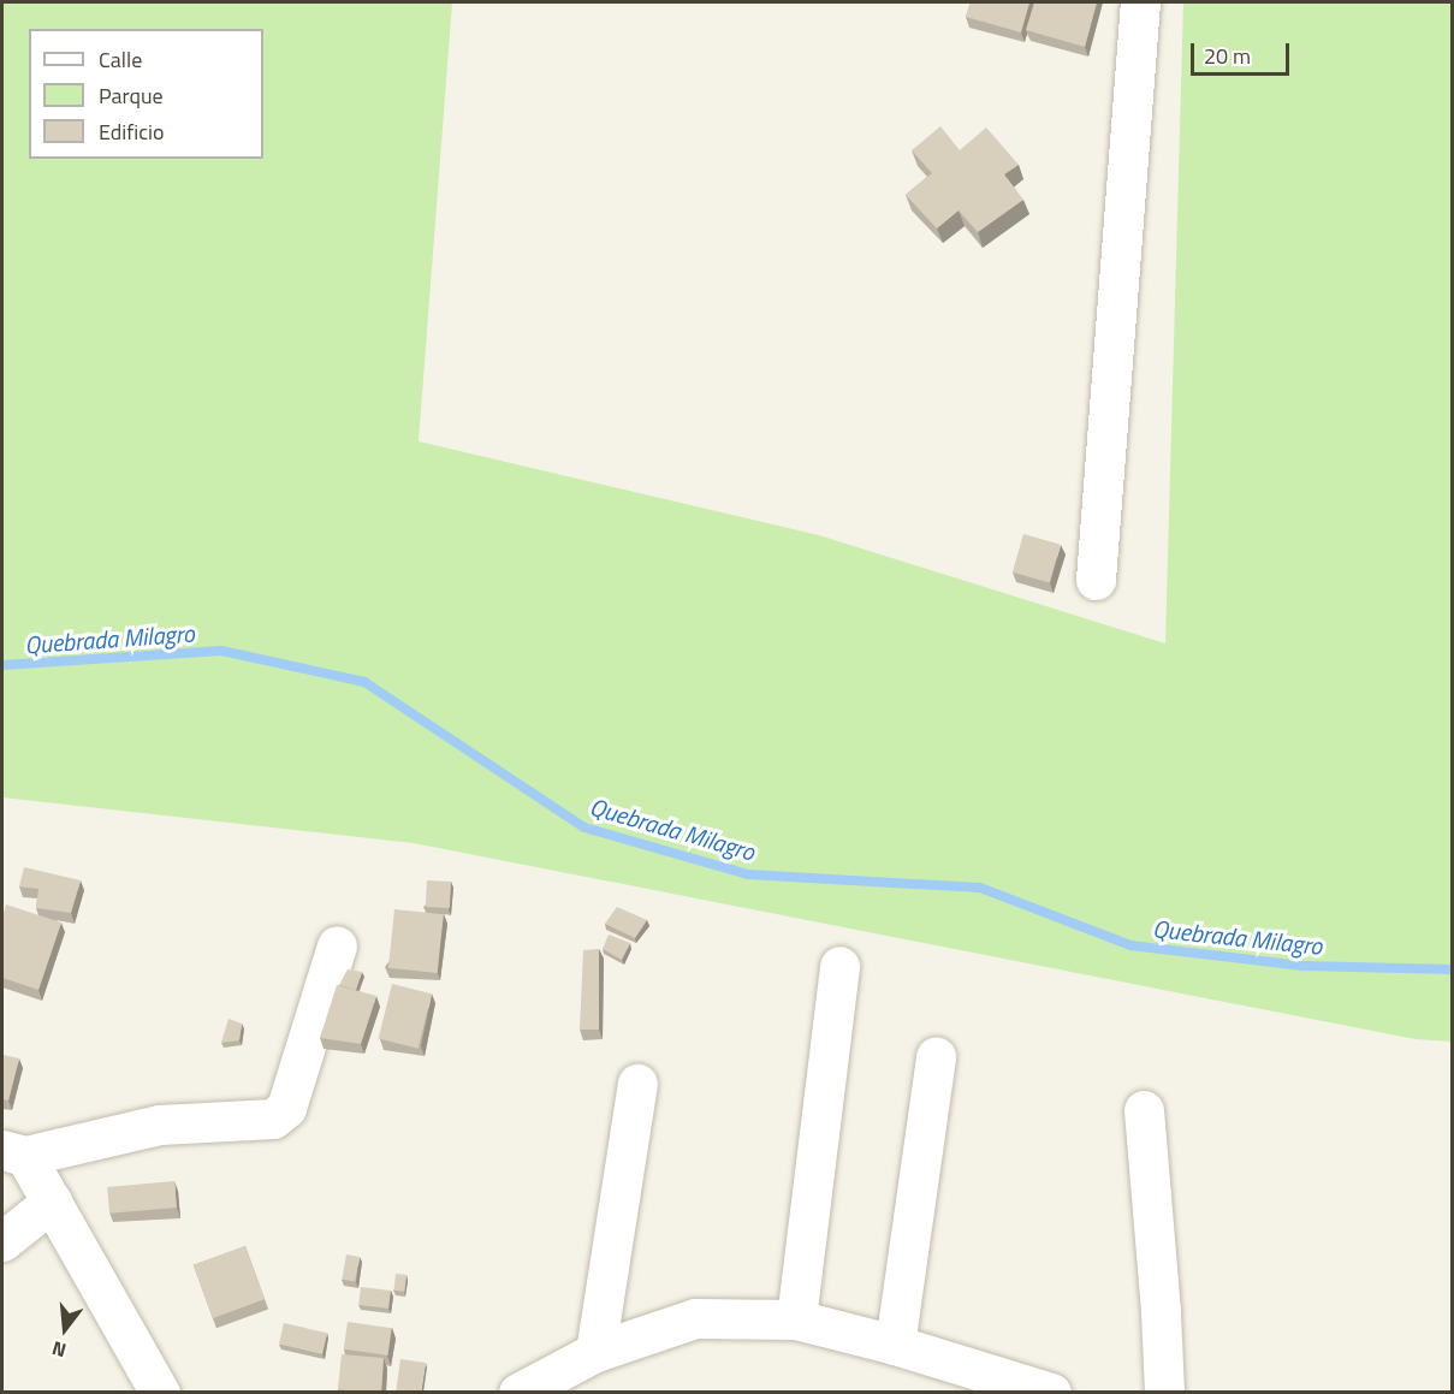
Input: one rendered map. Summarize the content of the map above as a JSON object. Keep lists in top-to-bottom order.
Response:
{
  "water": ["Quebrada Milagro"],
  "legend": ["Calle", "Parque", "Edificio"],
  "scale_bar": "20 m",
  "north": "bottom"
}
